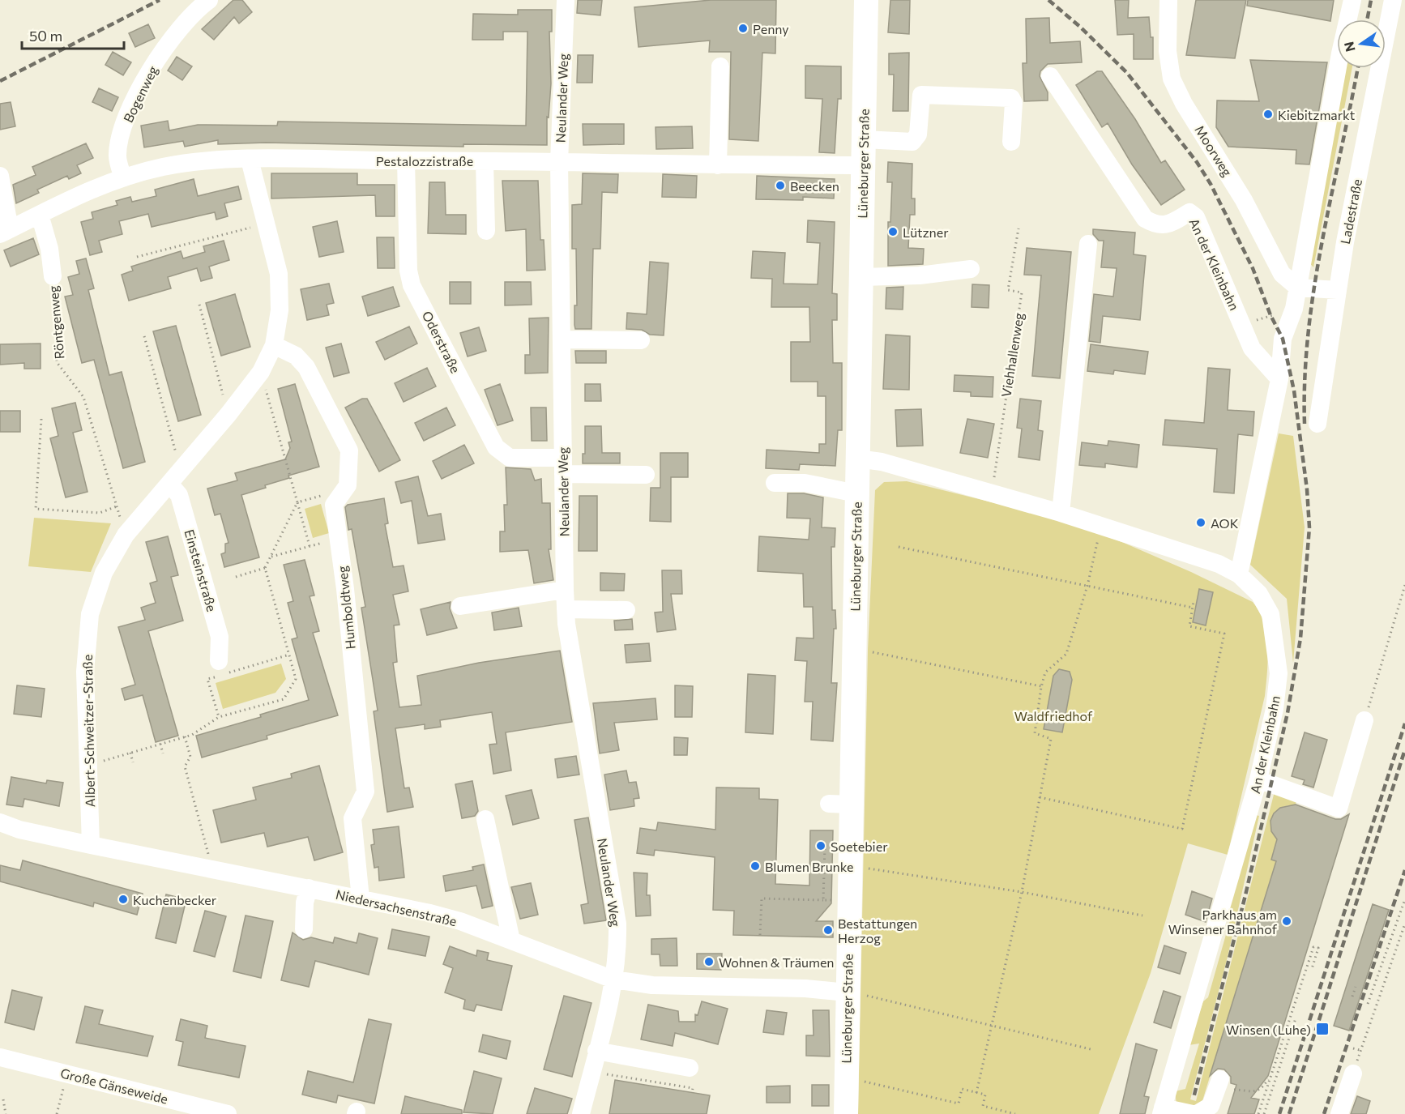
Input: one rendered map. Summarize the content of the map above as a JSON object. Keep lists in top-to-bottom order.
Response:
{
  "streets": {
    "main road": ["Lüneburger Straße"],
    "street": [
      "Bogenweg",
      "Neulander Weg",
      "Moorweg",
      "Pestalozzistraße",
      "Ladestraße",
      "An der Kleinbahn",
      "Röntgenweg",
      "Oderstraße",
      "Einsteinstraße",
      "Humboldtweg",
      "Albert-Schweitzer-Straße",
      "Niedersachsenstraße",
      "Große Gänseweide"
    ],
    "path": ["Viehhallenweg"]
  },
  "crossings": [
    ["Bogenweg", "Pestalozzistraße"],
    ["Neulander Weg", "Pestalozzistraße"],
    ["Neulander Weg", "Oderstraße"],
    ["Neulander Weg", "Niedersachsenstraße"],
    ["Pestalozzistraße", "Lüneburger Straße"],
    ["Pestalozzistraße", "Röntgenweg"],
    ["Pestalozzistraße", "Oderstraße"],
    ["Pestalozzistraße", "Albert-Schweitzer-Straße"],
    ["Lüneburger Straße", "Niedersachsenstraße"],
    ["Röntgenweg", "Albert-Schweitzer-Straße"],
    ["Einsteinstraße", "Albert-Schweitzer-Straße"],
    ["Humboldtweg", "Niedersachsenstraße"],
    ["Albert-Schweitzer-Straße", "Niedersachsenstraße"]
  ],
  "parks": ["Waldfriedhof"],
  "places": {
    "other": [
      "Penny",
      "Kiebitzmarkt",
      "Beecken",
      "Lützner",
      "AOK",
      "Soetebier",
      "Blumen Brunke",
      "Kuchenbecker",
      "Parkhaus am Winsener Bahnhof",
      "Bestattungen Herzog",
      "Wohnen & Träumen"
    ],
    "transit": ["Winsen (Luhe)"]
  },
  "scale_bar": "50 m",
  "north": "left"
}
